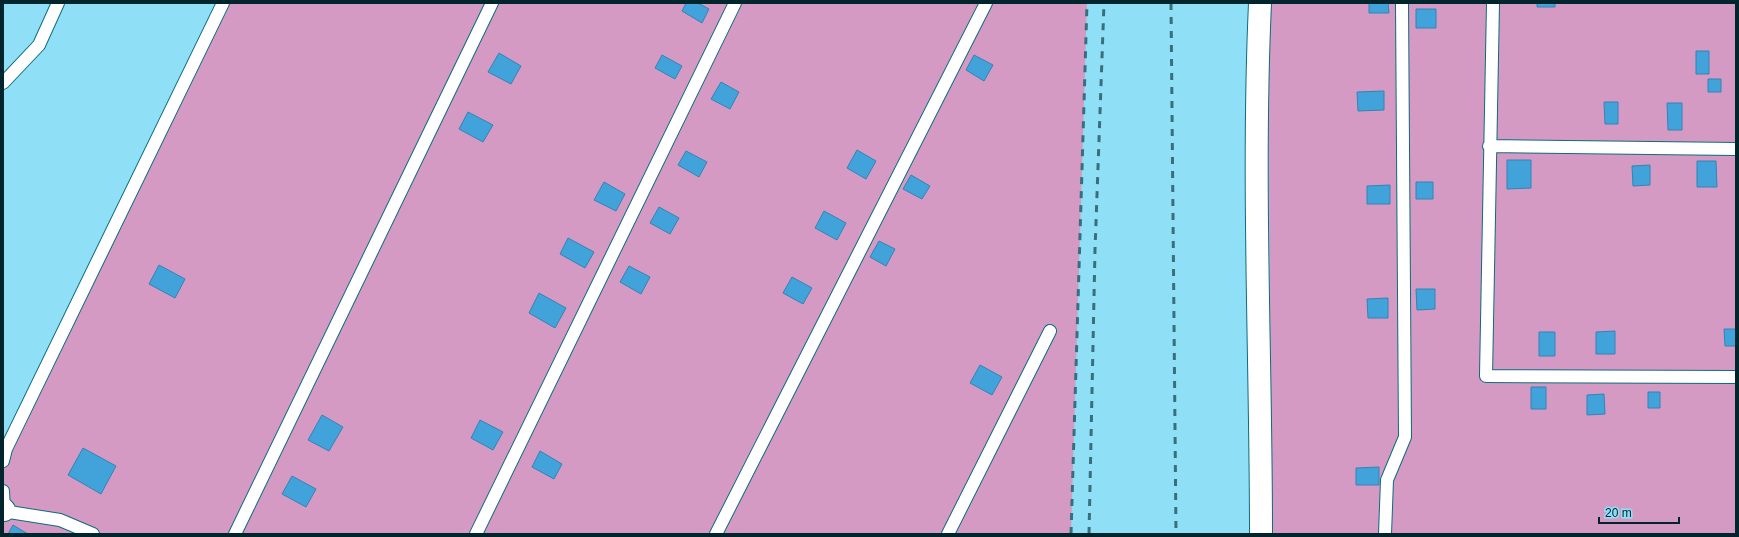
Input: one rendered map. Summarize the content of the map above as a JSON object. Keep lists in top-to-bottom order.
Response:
{
  "scale_bar": "20 m"
}
